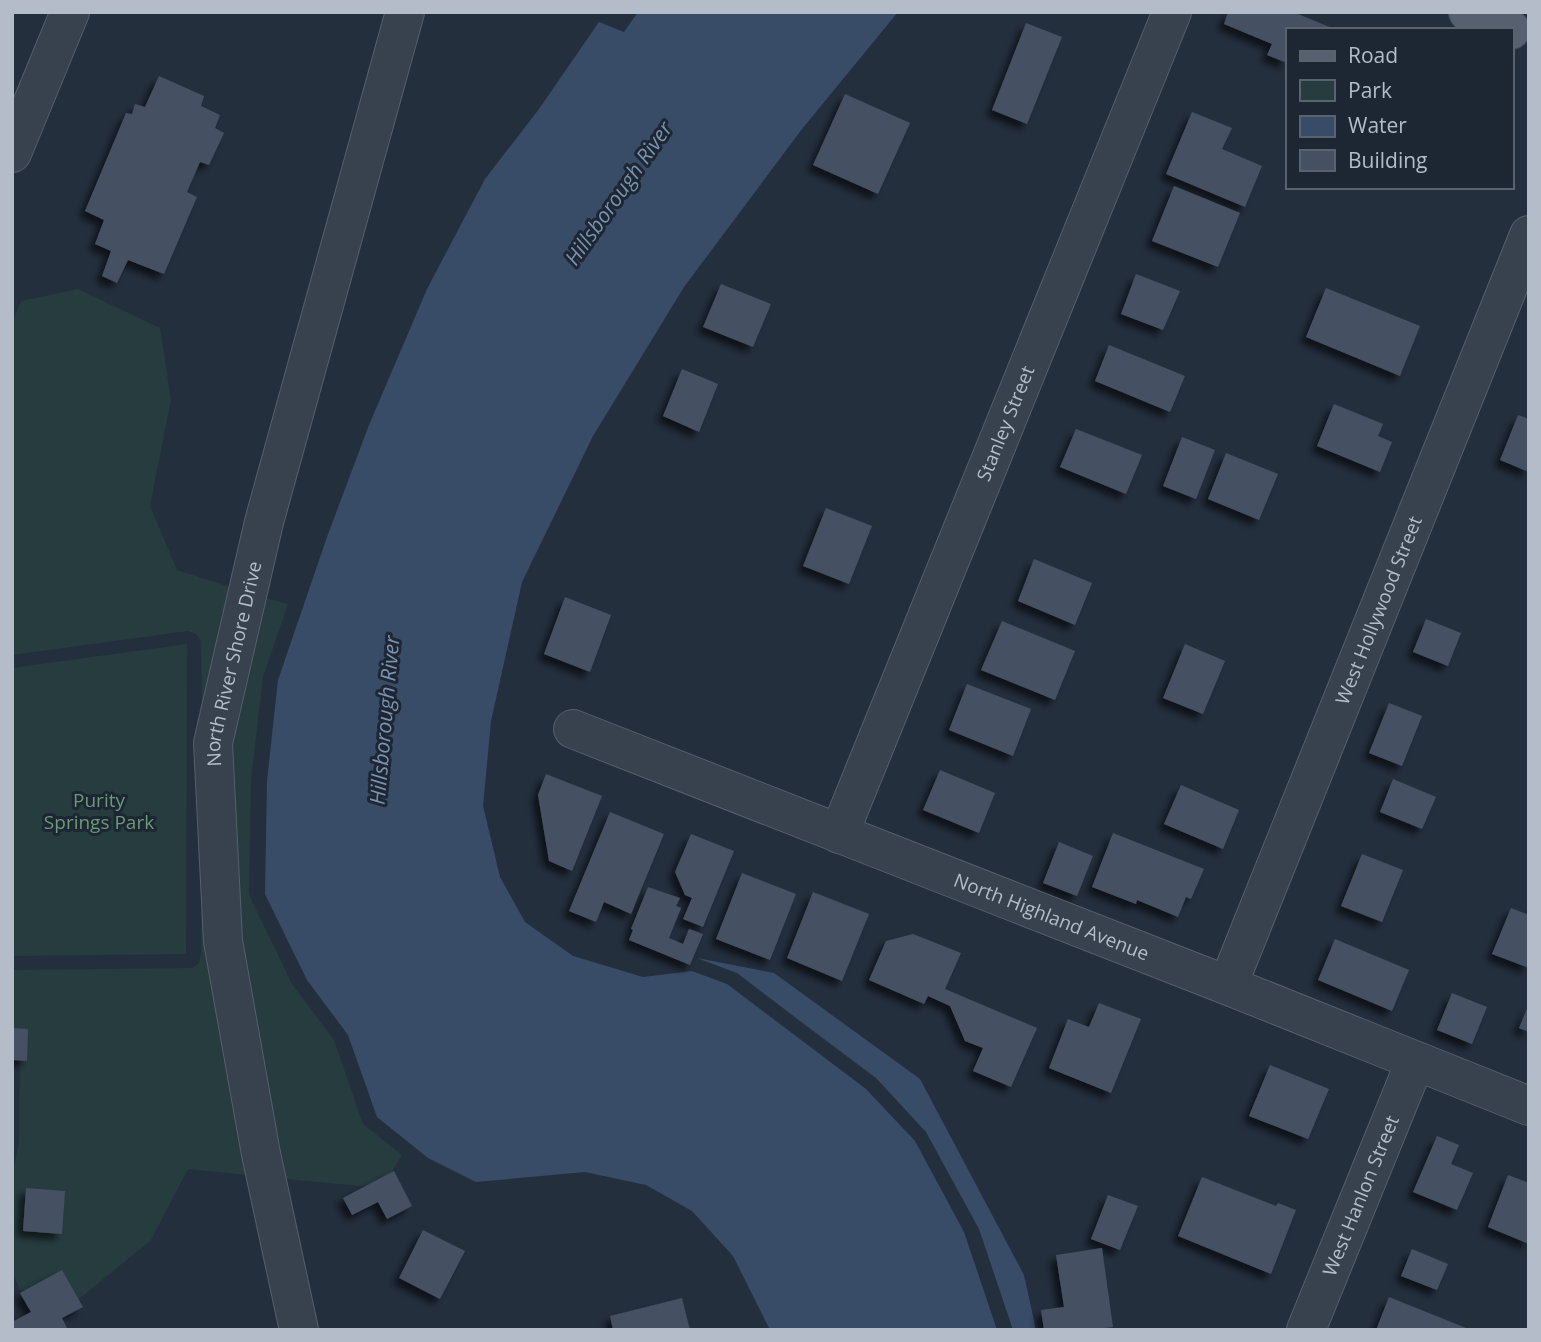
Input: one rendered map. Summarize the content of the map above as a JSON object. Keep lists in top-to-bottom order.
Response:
{
  "streets": {
    "street": [
      "Stanley Street",
      "West Hollywood Street",
      "North River Shore Drive",
      "North Highland Avenue",
      "West Hanlon Street"
    ]
  },
  "crossings": [
    ["Stanley Street", "North Highland Avenue"],
    ["West Hollywood Street", "North Highland Avenue"],
    ["North Highland Avenue", "West Hanlon Street"]
  ],
  "water": ["Hillsborough River"],
  "parks": ["Purity Springs Park"],
  "legend": [
    "Road",
    "Park",
    "Water",
    "Building"
  ]
}
